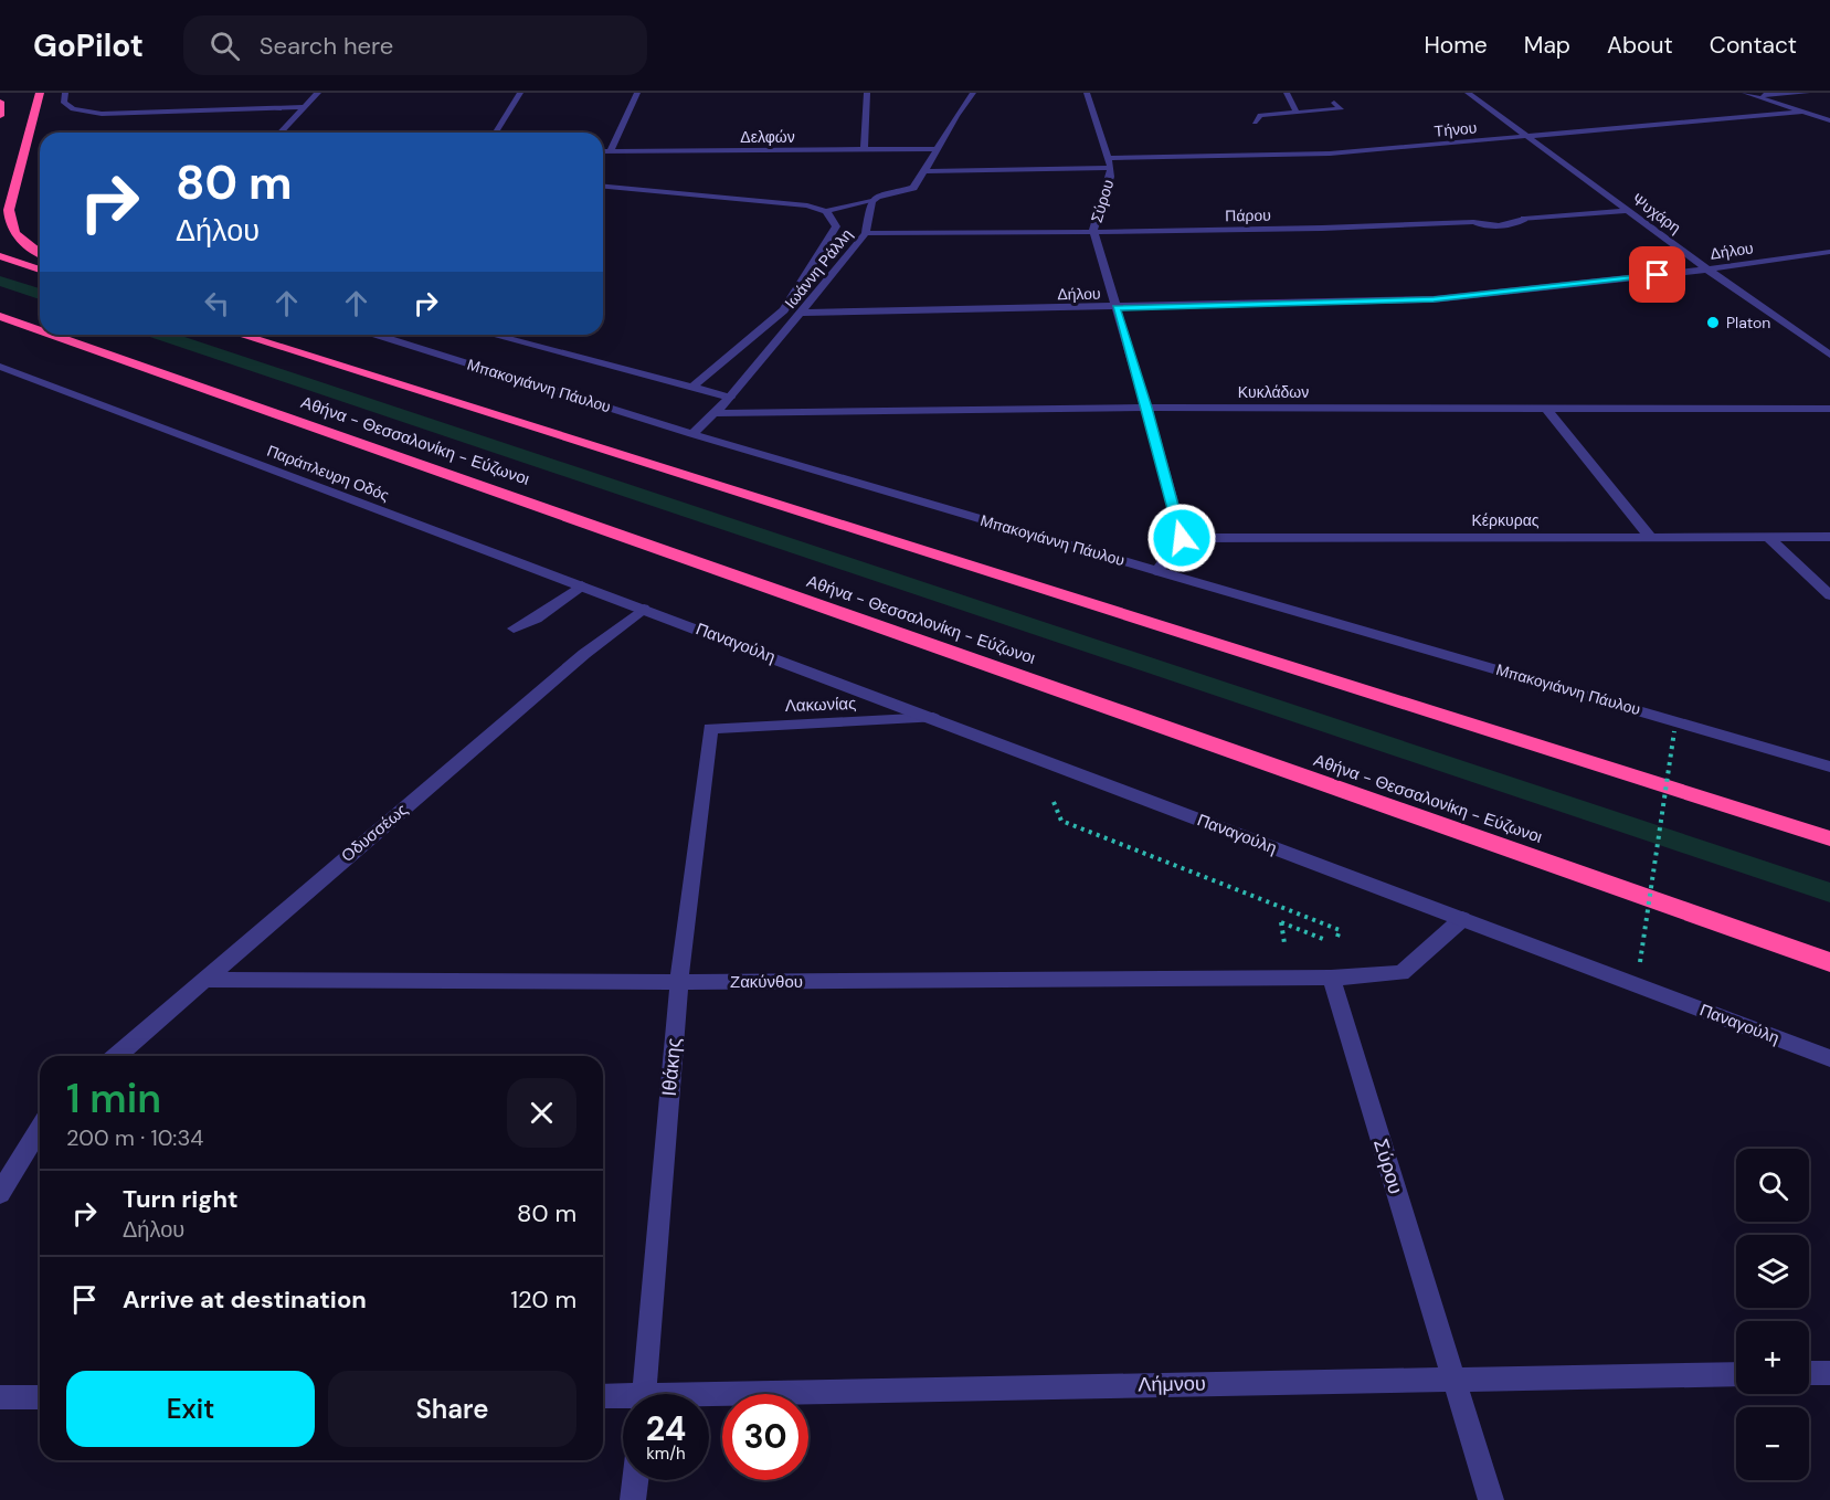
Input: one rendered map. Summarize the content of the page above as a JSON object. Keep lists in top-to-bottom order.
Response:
{
  "streets": {
    "highway": ["Αθήνα - Θεσσαλονίκη - Εύζωνοι"],
    "street": [
      "Τήνου",
      "Δελφών",
      "Σύρου",
      "Ψυχάρη",
      "Πάρου",
      "Δήλου",
      "Ιωάννη Ράλλη",
      "Μπακογιάννη Πάυλου",
      "Κυκλάδων",
      "Παράπλευρη Οδός",
      "Κέρκυρας",
      "Παναγούλη",
      "Λακωνίας",
      "Οδυσσέως",
      "Ζακύνθου",
      "Ιθάκης",
      "Λήμνου"
    ]
  },
  "crossings": [
    ["Τήνου", "Σύρου"],
    ["Τήνου", "Ψυχάρη"],
    ["Σύρου", "Πάρου"],
    ["Σύρου", "Δήλου"],
    ["Σύρου", "Κυκλάδων"],
    ["Σύρου", "Κέρκυρας"],
    ["Σύρου", "Ζακύνθου"],
    ["Σύρου", "Λήμνου"],
    ["Ψυχάρη", "Πάρου"],
    ["Ψυχάρη", "Δήλου"],
    ["Πάρου", "Ιωάννη Ράλλη"],
    ["Δήλου", "Ιωάννη Ράλλη"],
    ["Ιωάννη Ράλλη", "Μπακογιάννη Πάυλου"],
    ["Ιωάννη Ράλλη", "Κυκλάδων"],
    ["Παράπλευρη Οδός", "Παναγούλη"],
    ["Παράπλευρη Οδός", "Οδυσσέως"],
    ["Παναγούλη", "Λακωνίας"],
    ["Παναγούλη", "Οδυσσέως"],
    ["Λακωνίας", "Ιθάκης"],
    ["Οδυσσέως", "Ζακύνθου"],
    ["Ζακύνθου", "Ιθάκης"]
  ],
  "places": ["Platon"],
  "page": {
    "header": "GoPilot",
    "search": "Search here",
    "nav": [
      "Home",
      "Map",
      "About",
      "Contact"
    ],
    "turn": ["80 m", "Δήλου"],
    "heading": ["1 min", "200 m · 10:34"],
    "map_buttons": ["+", "−"],
    "list": [
      {
        "name": "Turn right",
        "note": "Δήλου",
        "value": "80 m"
      },
      {
        "name": "Arrive at destination",
        "value": "120 m"
      }
    ],
    "buttons": ["Exit", "Share"],
    "speed": "24 km/h",
    "limit": "30"
  }
}
